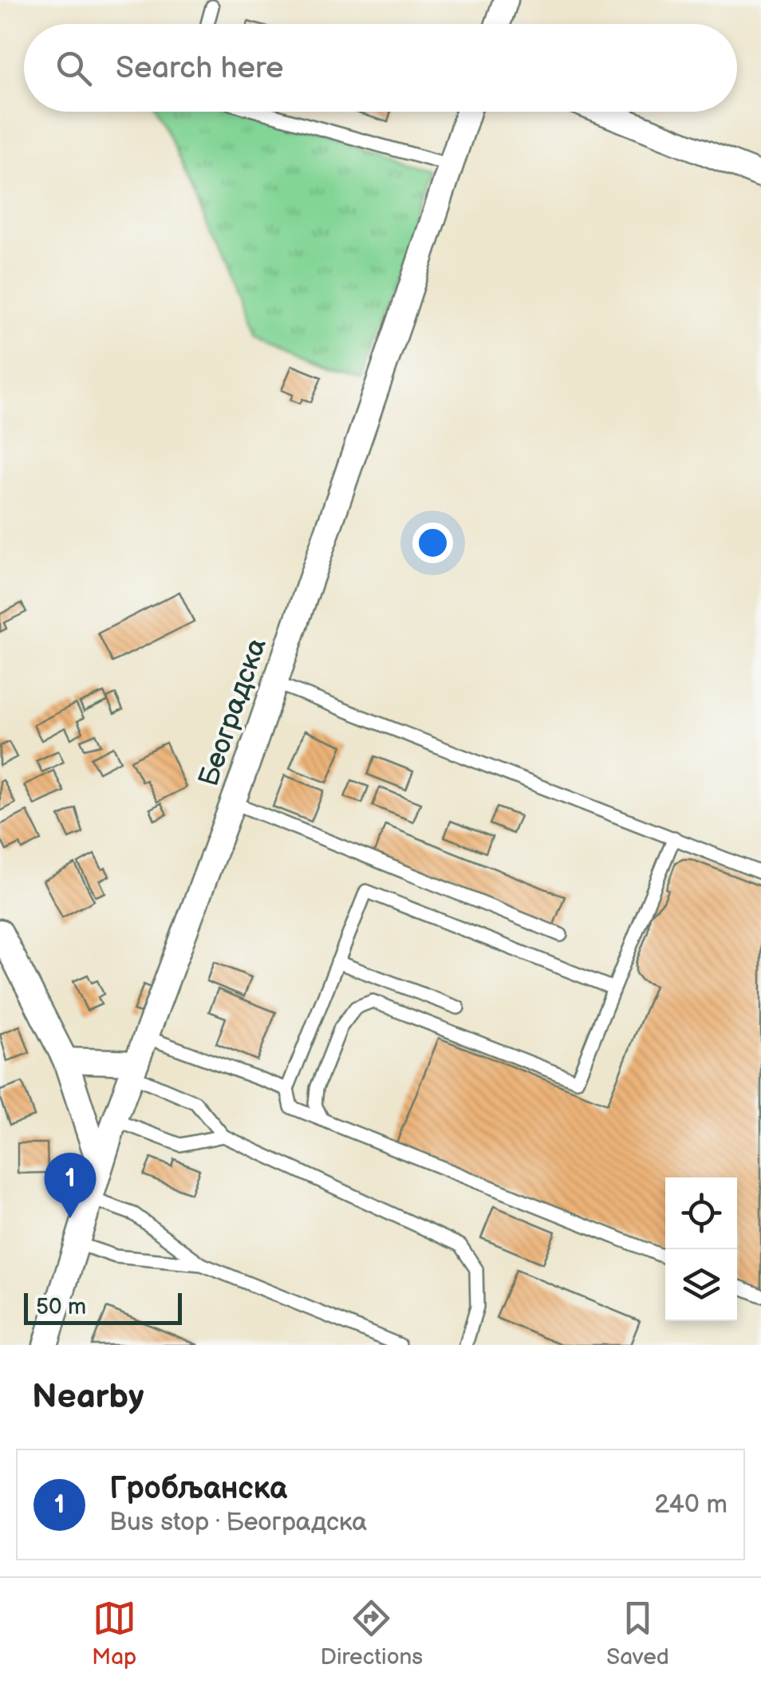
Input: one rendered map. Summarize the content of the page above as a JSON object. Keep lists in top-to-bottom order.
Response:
{
  "streets": {
    "street": ["Београдска"]
  },
  "scale_bar": "50 m",
  "page": {
    "search": "Search here",
    "pins": "1",
    "scale": "50 m",
    "heading": "Nearby",
    "list": [
      {
        "mark": "1",
        "name": "Гробљанска",
        "note": "Bus stop · Београдска",
        "value": "240 m"
      }
    ],
    "nav": ["Map", "Directions", "Saved"]
  }
}
